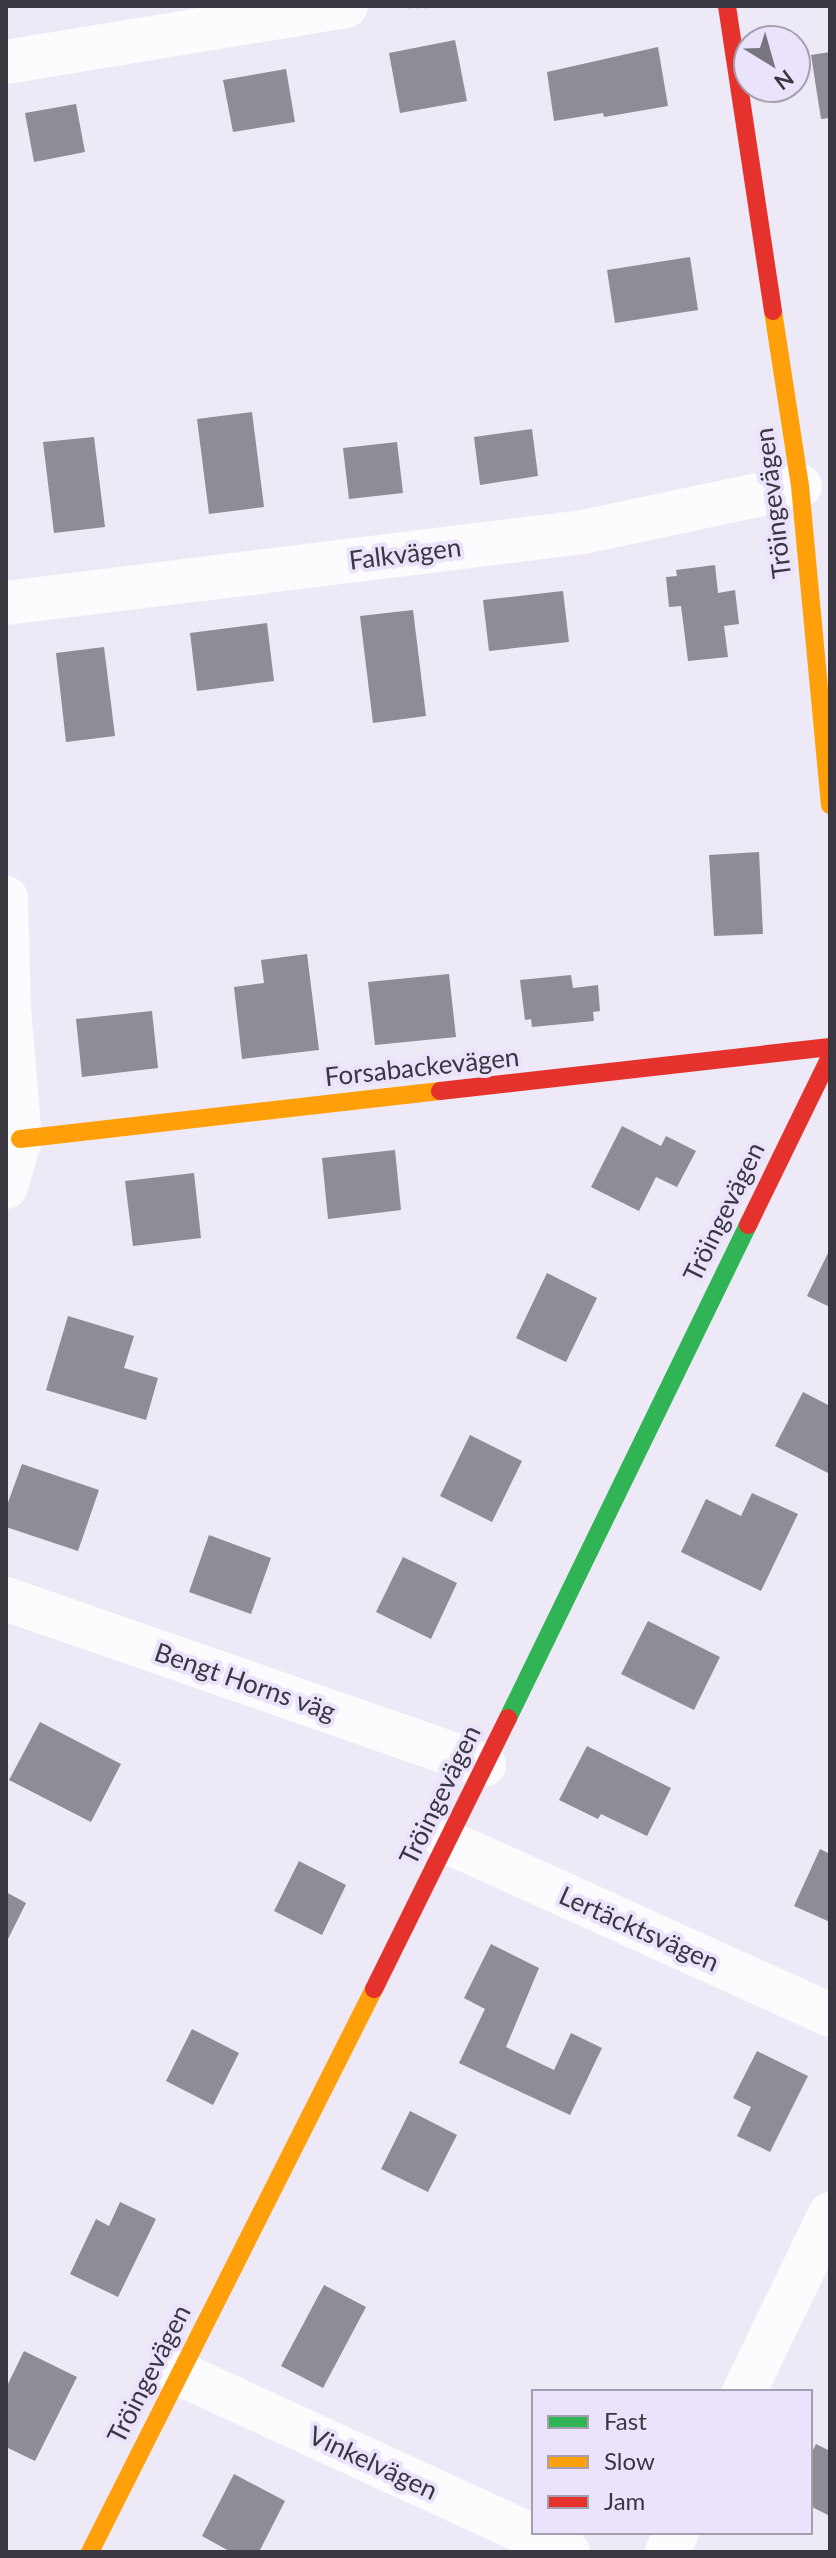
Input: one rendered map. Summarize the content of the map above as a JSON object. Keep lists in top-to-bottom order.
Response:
{
  "streets": {
    "street": [
      "Tröingevägen",
      "Falkvägen",
      "Forsabackevägen",
      "Bengt Horns väg",
      "Lertäcktsvägen",
      "Vinkelvägen"
    ]
  },
  "crossings": [
    ["Tröingevägen", "Falkvägen"],
    ["Tröingevägen", "Bengt Horns väg"],
    ["Tröingevägen", "Lertäcktsvägen"],
    ["Tröingevägen", "Vinkelvägen"]
  ],
  "legend": ["Fast", "Slow", "Jam"],
  "north": "bottom right"
}
